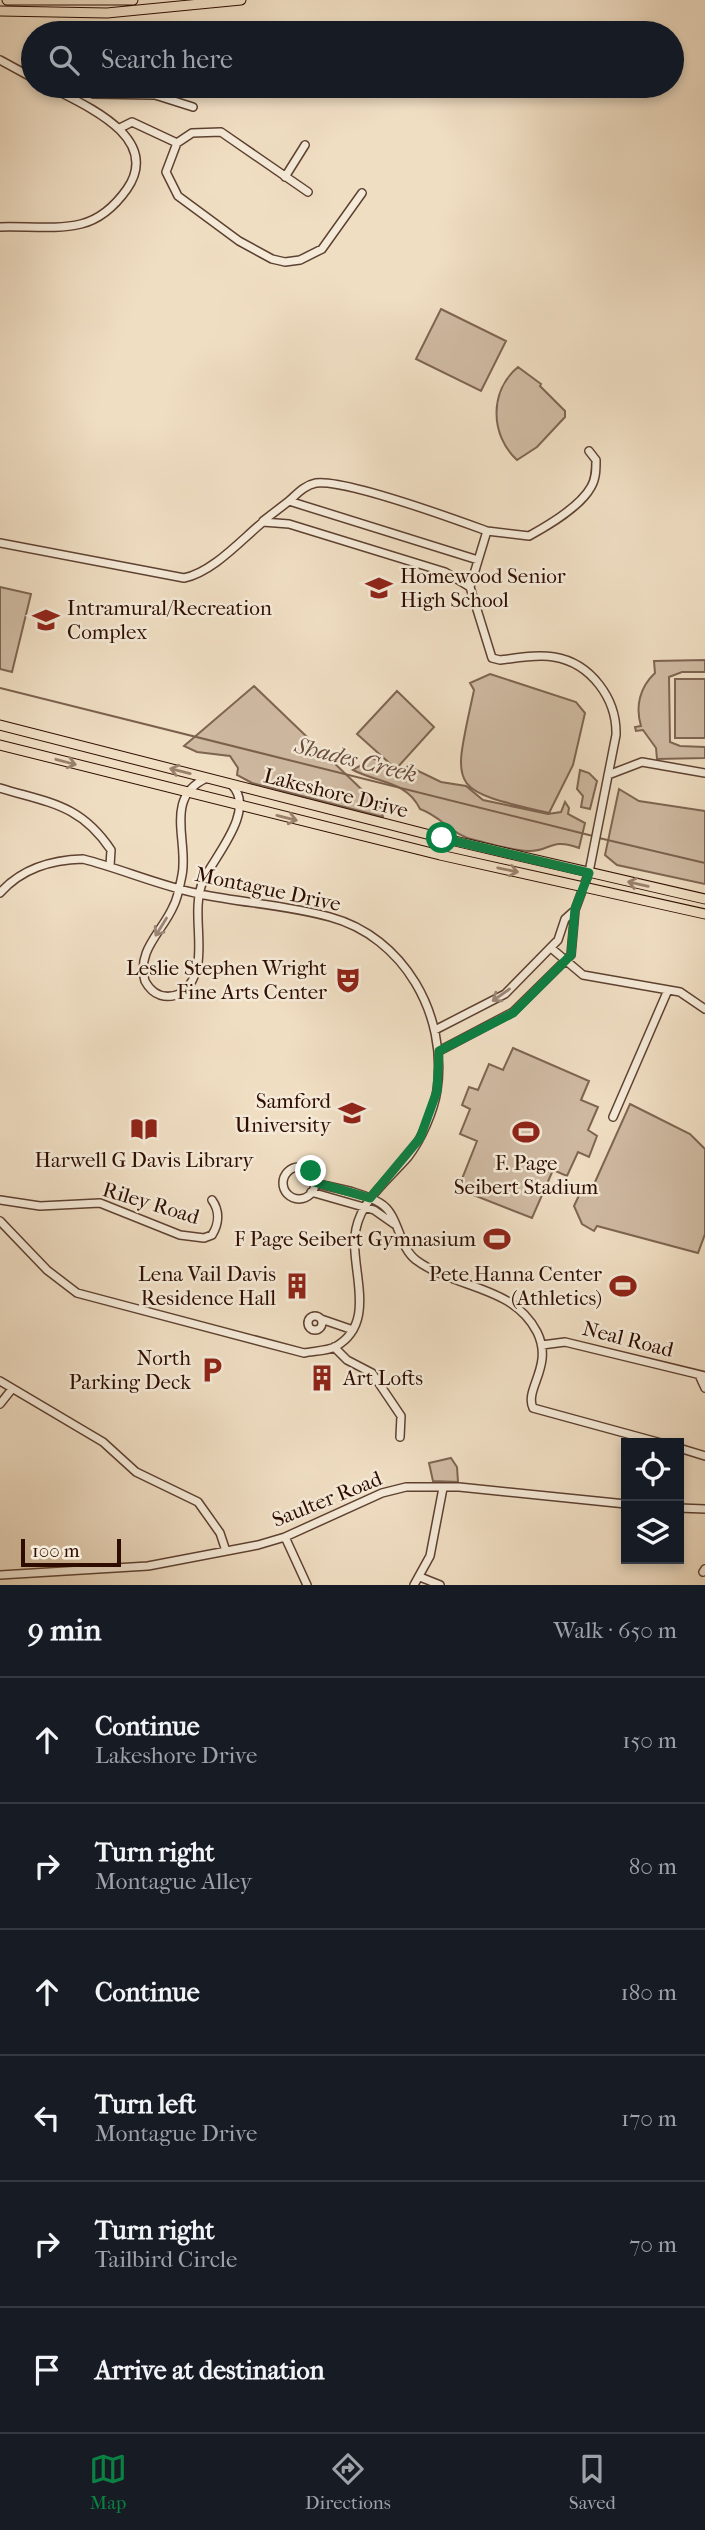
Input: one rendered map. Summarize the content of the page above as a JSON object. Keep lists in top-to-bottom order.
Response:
{
  "streets": {
    "main road": ["Lakeshore Drive"],
    "street": [
      "Montague Drive",
      "Riley Road",
      "Neal Road",
      "Saulter Road"
    ]
  },
  "water": ["Shades Creek"],
  "places": {
    "school or university": ["Homewood Senior High School", "Intramural/Recreation Complex", "Samford University"],
    "theatre": ["Leslie Stephen Wright Fine Arts Center"],
    "library": ["Harwell G Davis Library"],
    "sports": ["F. Page Seibert Stadium", "F Page Seibert Gymnasium", "Pete Hanna Center (Athletics)"],
    "building": ["Lena Vail Davis Residence Hall", "Art Lofts"],
    "parking": ["North Parking Deck"]
  },
  "scale_bar": "100 m",
  "page": {
    "search": "Search here",
    "scale": "100 m",
    "heading": ["9 min", "Walk · 650 m"],
    "list": [
      ["Continue", "Lakeshore Drive", "150 m"],
      ["Turn right", "Montague Alley", "80 m"],
      ["Continue", "180 m"],
      ["Turn left", "Montague Drive", "170 m"],
      ["Turn right", "Tailbird Circle", "70 m"],
      "Arrive at destination"
    ],
    "nav": ["Map", "Directions", "Saved"]
  }
}
